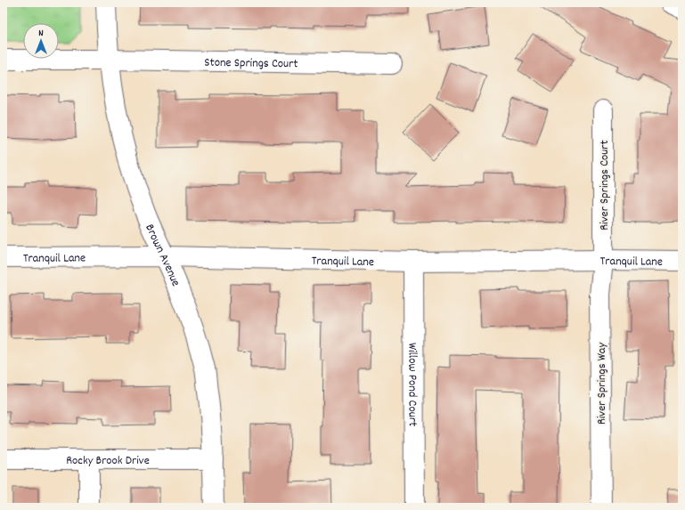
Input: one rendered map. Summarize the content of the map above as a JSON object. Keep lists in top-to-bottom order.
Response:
{
  "streets": {
    "street": [
      "Stone Springs Court",
      "River Springs Court",
      "Brown Avenue",
      "Tranquil Lane",
      "River Springs Way",
      "Willow Pond Court",
      "Rocky Brook Drive"
    ]
  },
  "crossings": [
    ["Stone Springs Court", "Brown Avenue"],
    ["River Springs Court", "Tranquil Lane"],
    ["River Springs Court", "River Springs Way"],
    ["Brown Avenue", "Tranquil Lane"],
    ["Brown Avenue", "Rocky Brook Drive"],
    ["Tranquil Lane", "River Springs Way"],
    ["Tranquil Lane", "Willow Pond Court"]
  ],
  "north": "top"
}
